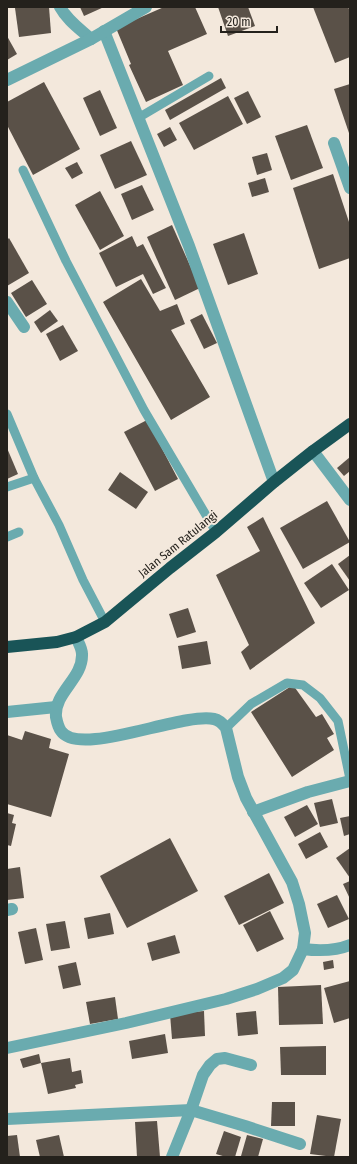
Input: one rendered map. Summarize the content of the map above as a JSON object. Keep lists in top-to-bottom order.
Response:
{
  "streets": {
    "highway": ["Jalan Sam Ratulangi"]
  },
  "scale_bar": "20 m"
}
